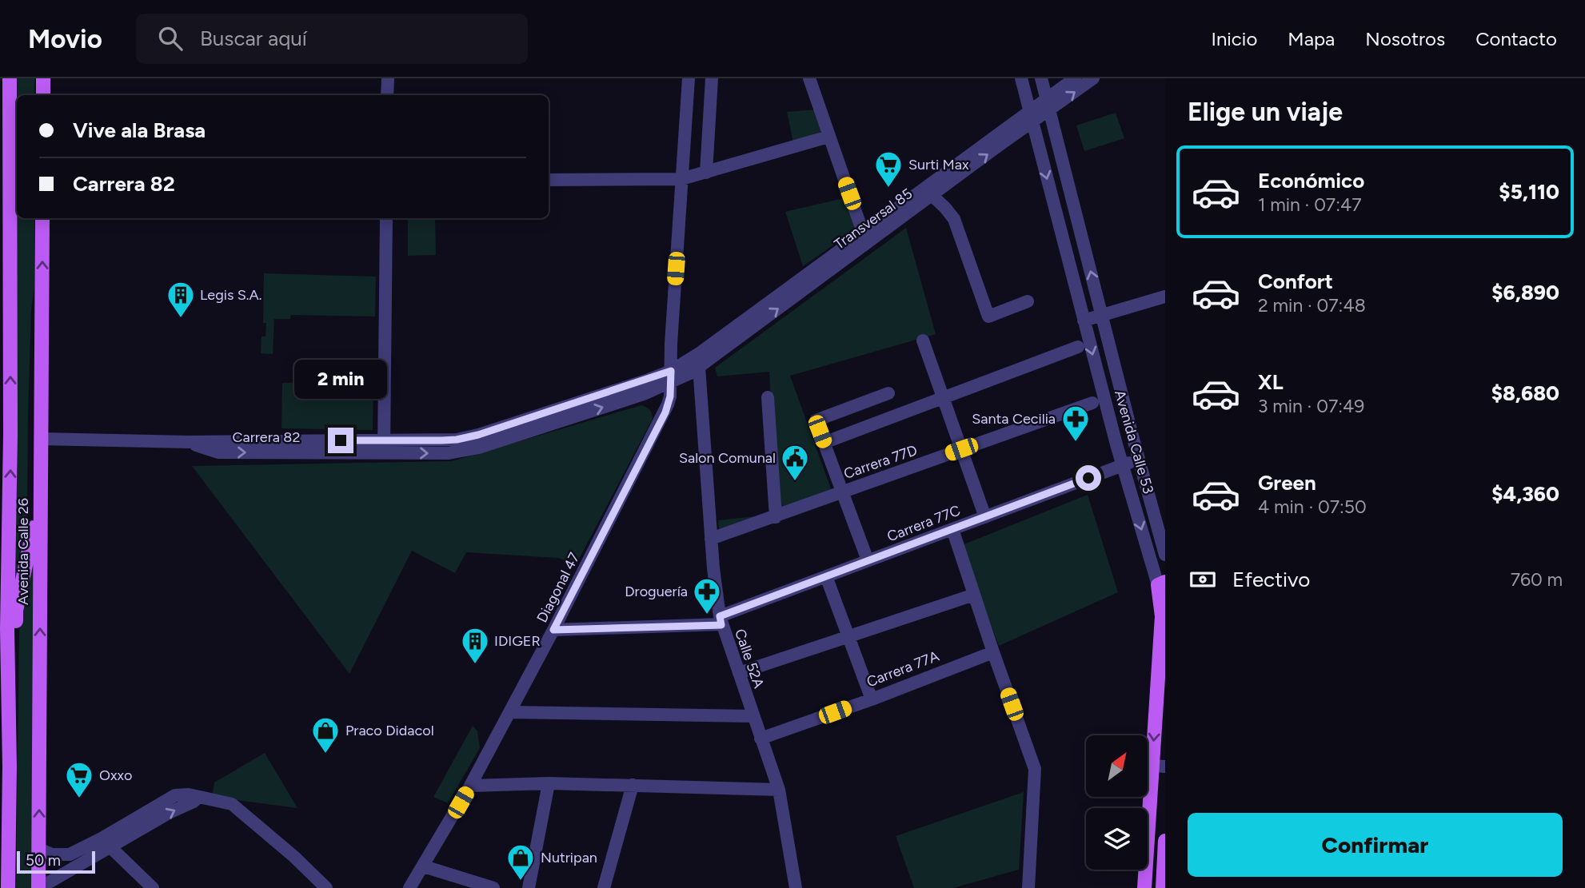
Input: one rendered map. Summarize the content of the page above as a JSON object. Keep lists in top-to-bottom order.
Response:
{
  "streets": {
    "main road": ["Avenida Calle 53", "Avenida Calle 26"],
    "street": [
      "Transversal 85",
      "Carrera 82",
      "Carrera 77D",
      "Carrera 77C",
      "Diagonal 47",
      "Calle 52A",
      "Carrera 77A"
    ]
  },
  "crossings": [
    ["Transversal 85", "Carrera 82"],
    ["Transversal 85", "Avenida Calle 53"],
    ["Transversal 85", "Diagonal 47"],
    ["Transversal 85", "Calle 52A"],
    ["Carrera 82", "Avenida Calle 26"],
    ["Carrera 82", "Diagonal 47"],
    ["Avenida Calle 53", "Carrera 77C"],
    ["Carrera 77D", "Calle 52A"],
    ["Carrera 77C", "Diagonal 47"],
    ["Carrera 77C", "Calle 52A"],
    ["Calle 52A", "Carrera 77A"]
  ],
  "places": {
    "supermarket": ["Surti Max", "Oxxo"],
    "building": ["Legis S.A.", "IDIGER"],
    "pharmacy": ["Santa Cecilia", "Droguería"],
    "public building": ["Salon Comunal"],
    "shop": ["Praco Didacol", "Nutripan"]
  },
  "scale_bar": "50 m",
  "north": "top right",
  "page": {
    "header": "Movio",
    "search": "Buscar aquí",
    "nav": [
      "Inicio",
      "Mapa",
      "Nosotros",
      "Contacto"
    ],
    "heading": "Elige un viaje",
    "banner": ["Vive ala Brasa", "Carrera 82"],
    "list": [
      {
        "name": "Económico",
        "note": "1 min · 07:47",
        "value": "$5,110"
      },
      {
        "name": "Confort",
        "note": "2 min · 07:48",
        "value": "$6,890"
      },
      {
        "name": "XL",
        "note": "3 min · 07:49",
        "value": "$8,680"
      },
      {
        "name": "Green",
        "note": "4 min · 07:50",
        "value": "$4,360"
      }
    ],
    "bubble": "2 min",
    "pay": ["Efectivo", "760 m"],
    "buttons": "Confirmar",
    "scale": "50 m"
  }
}
